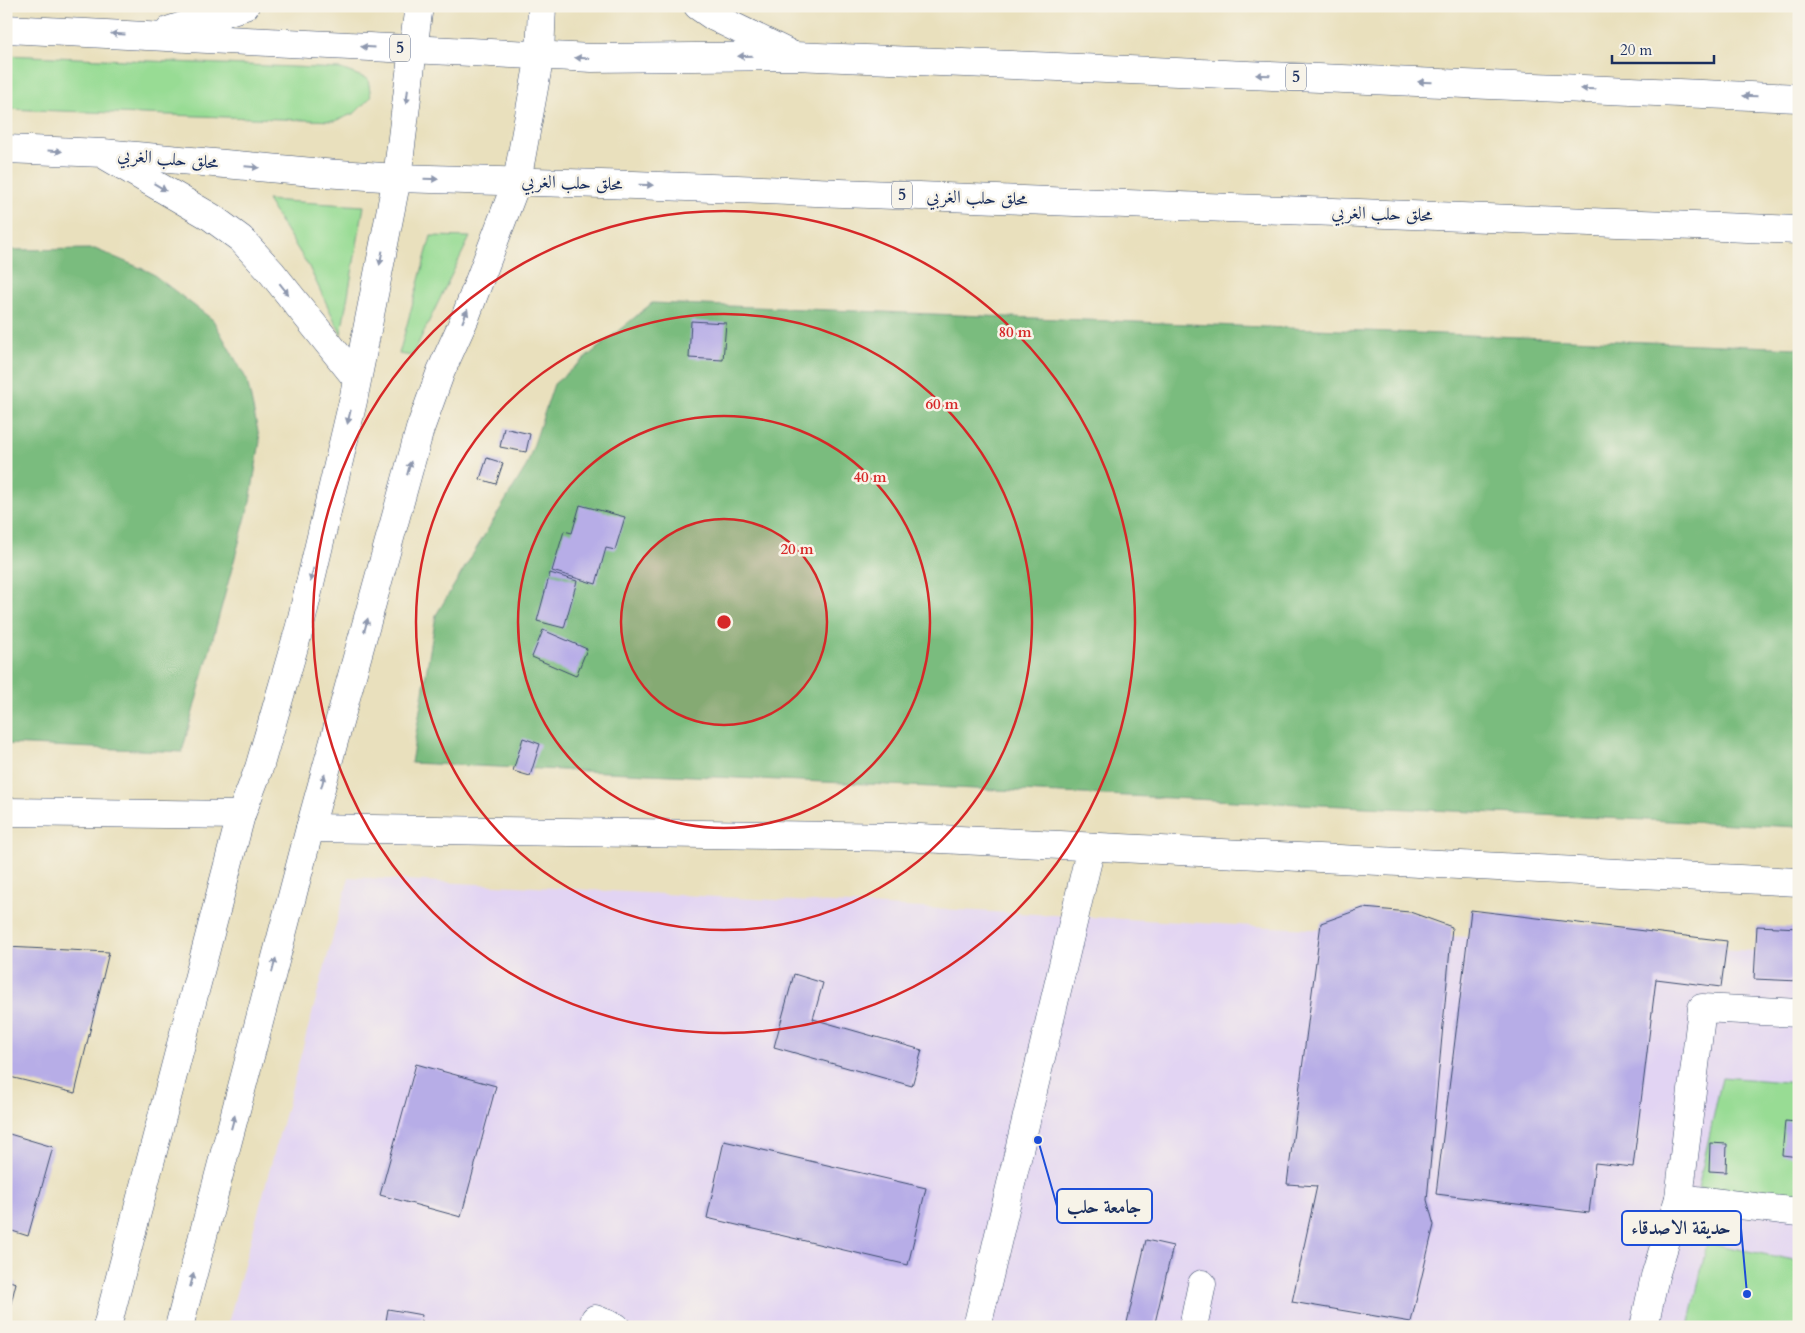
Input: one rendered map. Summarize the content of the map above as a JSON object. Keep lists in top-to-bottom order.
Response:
{
  "streets": {
    "main road": ["5", "محلق حلب الغربي"]
  },
  "places": ["جامعة حلب", "حديقة الاصدقاء"],
  "scale_bar": "20 m",
  "rings": [
    "80 m",
    "60 m",
    "40 m",
    "20 m"
  ]
}
